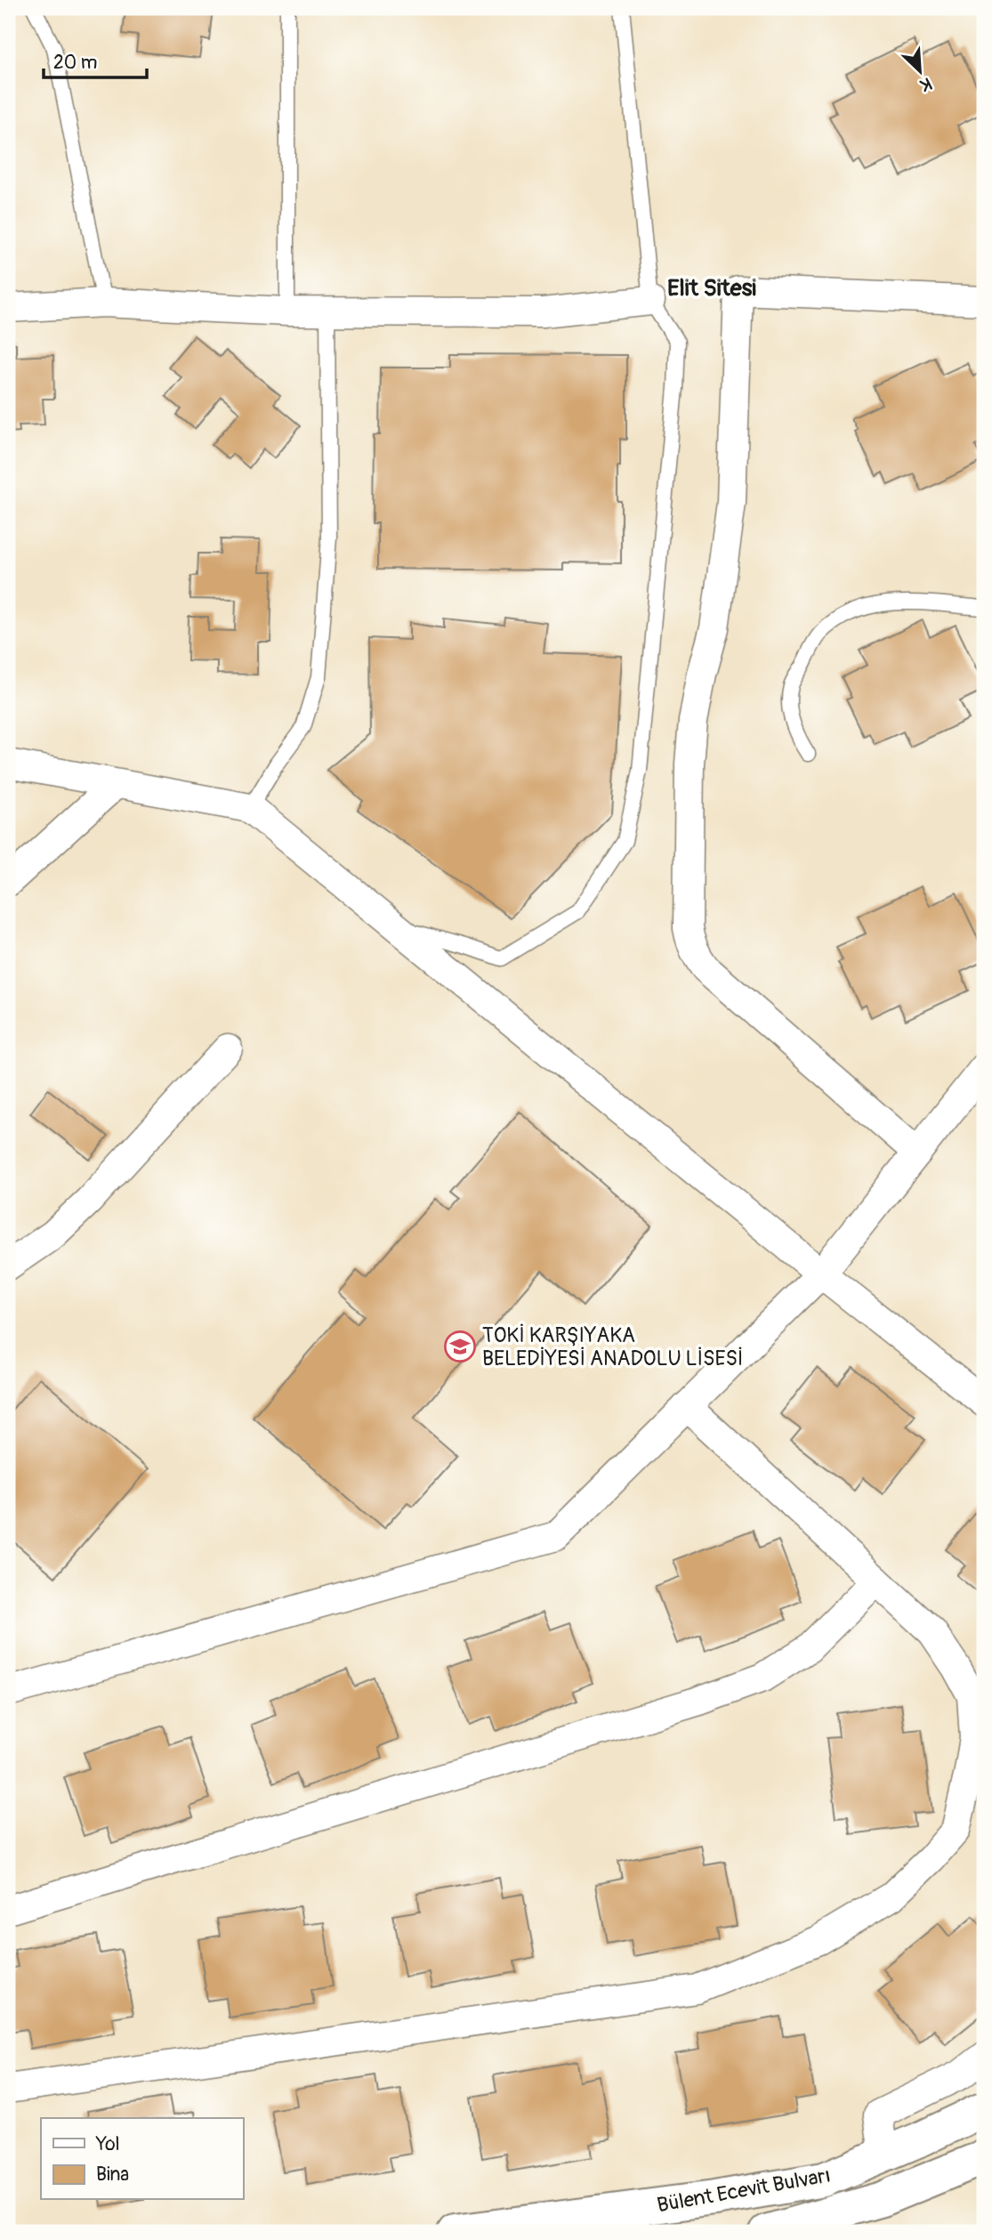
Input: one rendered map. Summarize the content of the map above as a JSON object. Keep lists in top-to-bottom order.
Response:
{
  "streets": {
    "street": ["Bülent Ecevit Bulvarı"]
  },
  "districts": ["Elit Sitesi"],
  "places": {
    "school or university": ["TOKİ KARŞIYAKA BELEDİYESİ ANADOLU LİSESİ"]
  },
  "legend": ["Yol", "Bina"],
  "scale_bar": "20 m",
  "north": "bottom right"
}
